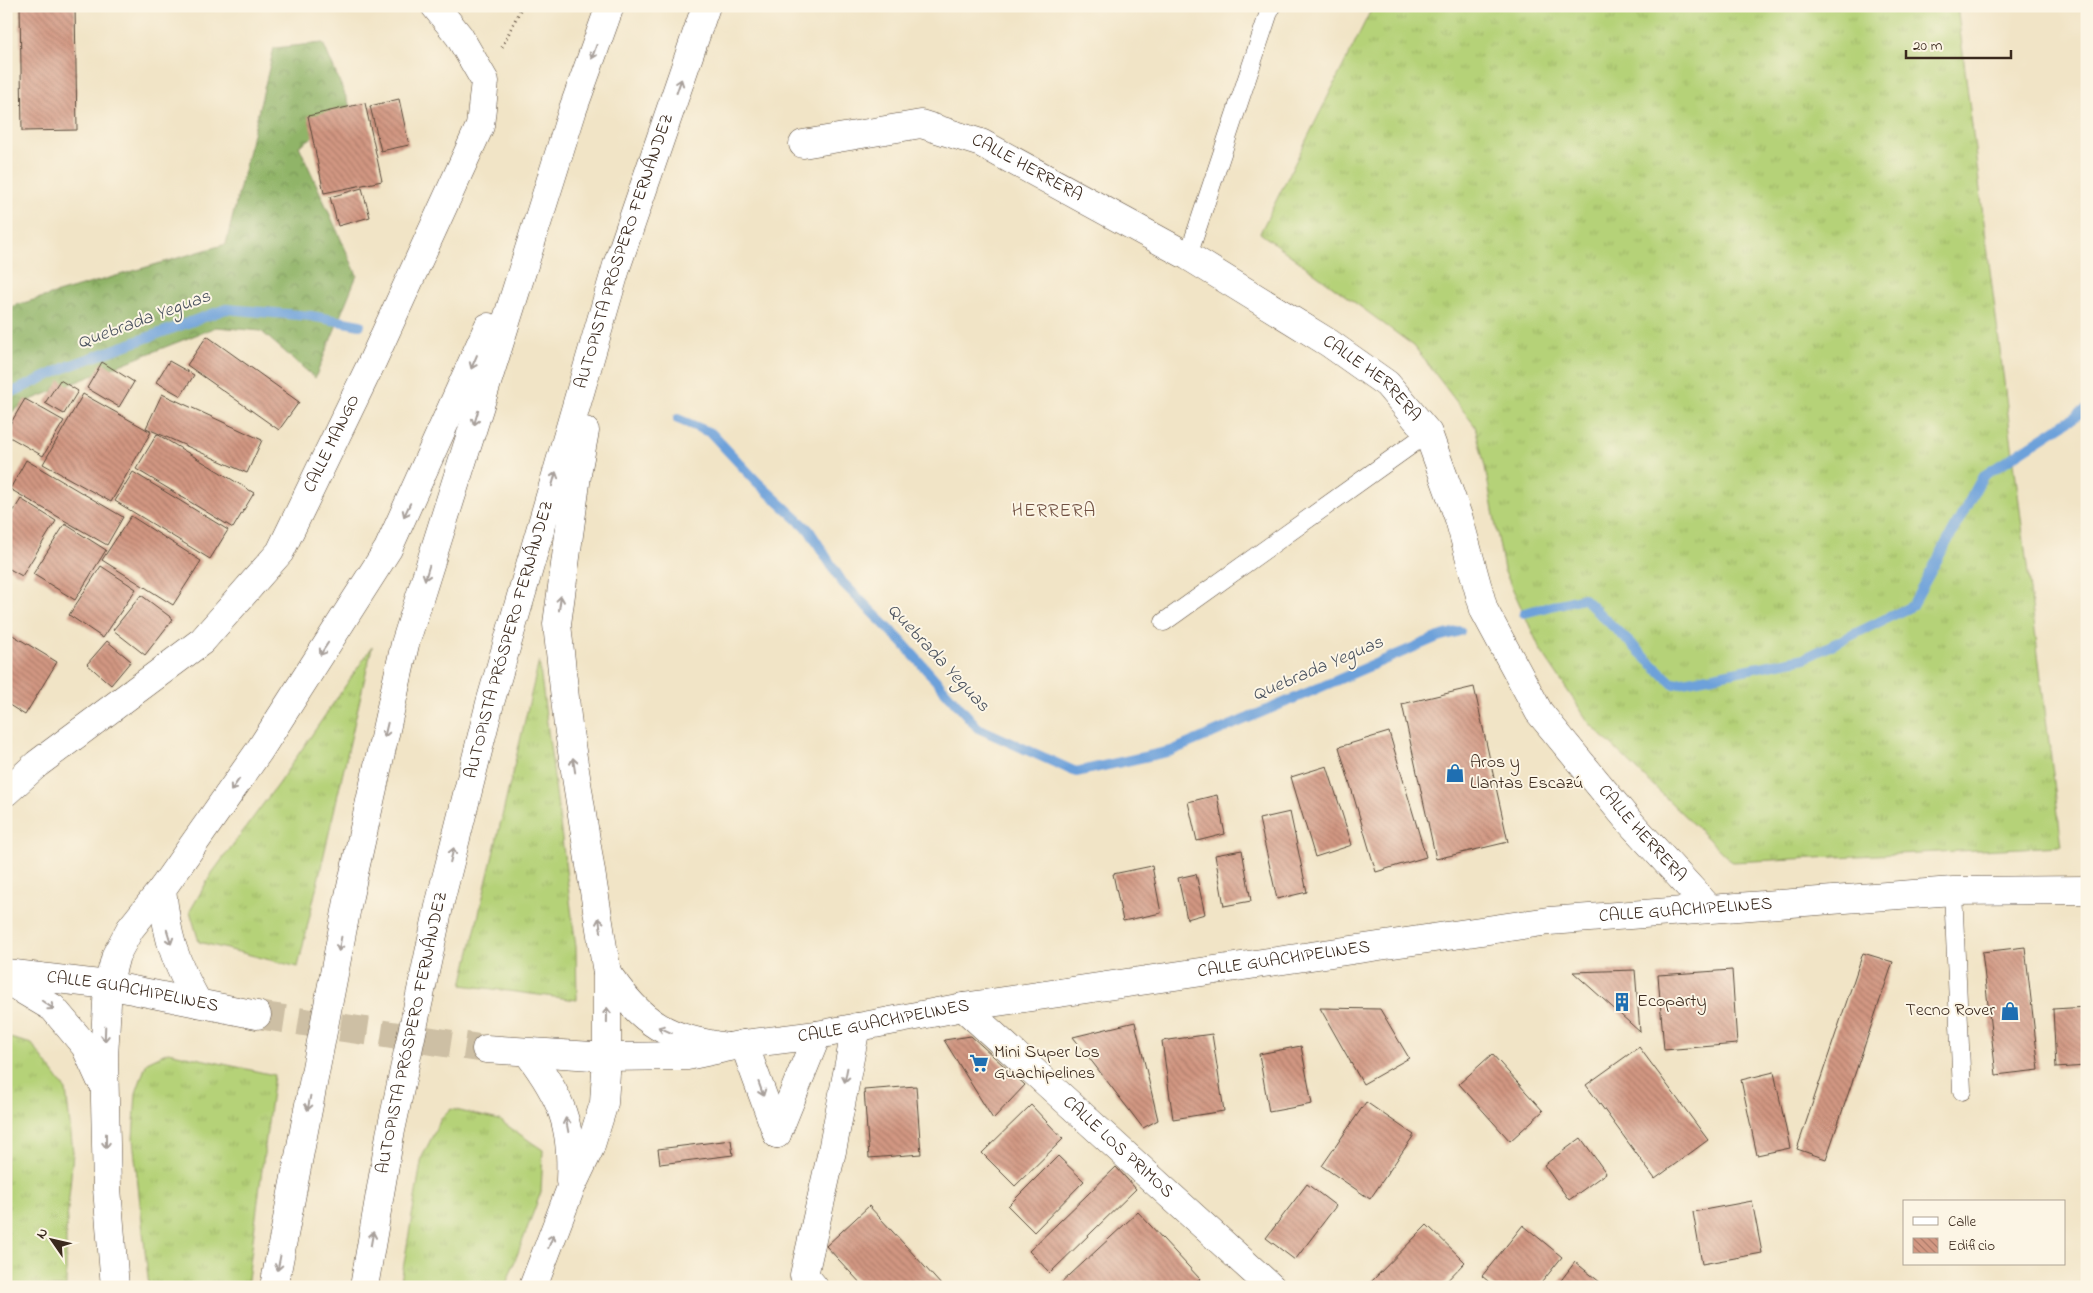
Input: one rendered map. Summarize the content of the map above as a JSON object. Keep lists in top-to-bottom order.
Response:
{
  "streets": {
    "main road": [
      "CALLE HERRERA",
      "AUTOPISTA PRÓSPERO FERNÁNDEZ",
      "CALLE MANGO",
      "CALLE GUACHIPELINES",
      "CALLE LOS PRIMOS"
    ]
  },
  "crossings": [
    ["CALLE HERRERA", "CALLE GUACHIPELINES"],
    ["CALLE GUACHIPELINES", "CALLE LOS PRIMOS"]
  ],
  "districts": ["HERRERA"],
  "water": ["Quebrada Yeguas"],
  "places": {
    "shop": ["Aros y Llantas Escazú", "Tecno Rover"],
    "building": ["Ecoparty"],
    "supermarket": ["Mini Super Los Guachipelines"]
  },
  "legend": ["Calle", "Edificio"],
  "scale_bar": "20 m",
  "north": "top left"
}
